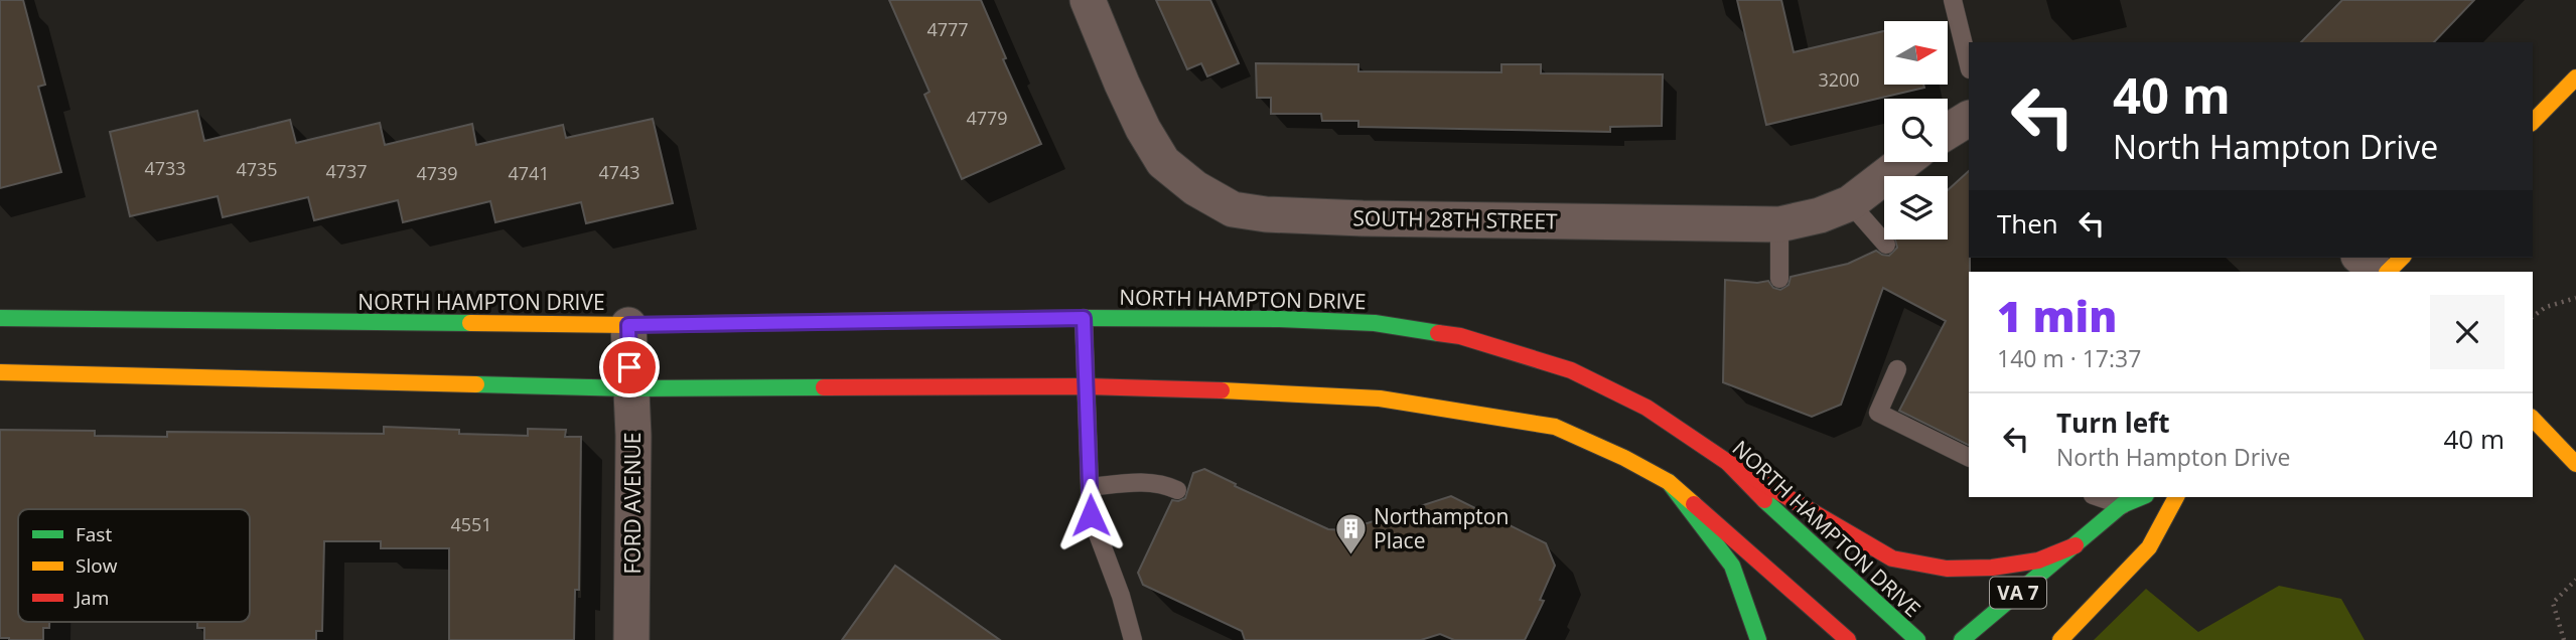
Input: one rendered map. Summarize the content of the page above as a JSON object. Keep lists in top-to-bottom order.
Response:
{
  "streets": {
    "street": [
      "SOUTH 28TH STREET",
      "NORTH HAMPTON DRIVE",
      "FORD AVENUE",
      "VA 7"
    ]
  },
  "crossings": [
    ["NORTH HAMPTON DRIVE", "FORD AVENUE"]
  ],
  "places": {
    "building": ["Northampton Place"]
  },
  "house_numbers": [
    "4777",
    "3200",
    "4779",
    "4733",
    "4735",
    "4737",
    "4743",
    "4739",
    "4741",
    "4551"
  ],
  "legend": ["Fast", "Slow", "Jam"],
  "north": "right",
  "page": {
    "turn": ["40 m", "North Hampton Drive"],
    "then": "Then",
    "heading": ["1 min", "140 m · 17:37"],
    "list": [
      {
        "name": "Turn left",
        "note": "North Hampton Drive",
        "value": "40 m"
      }
    ]
  }
}
